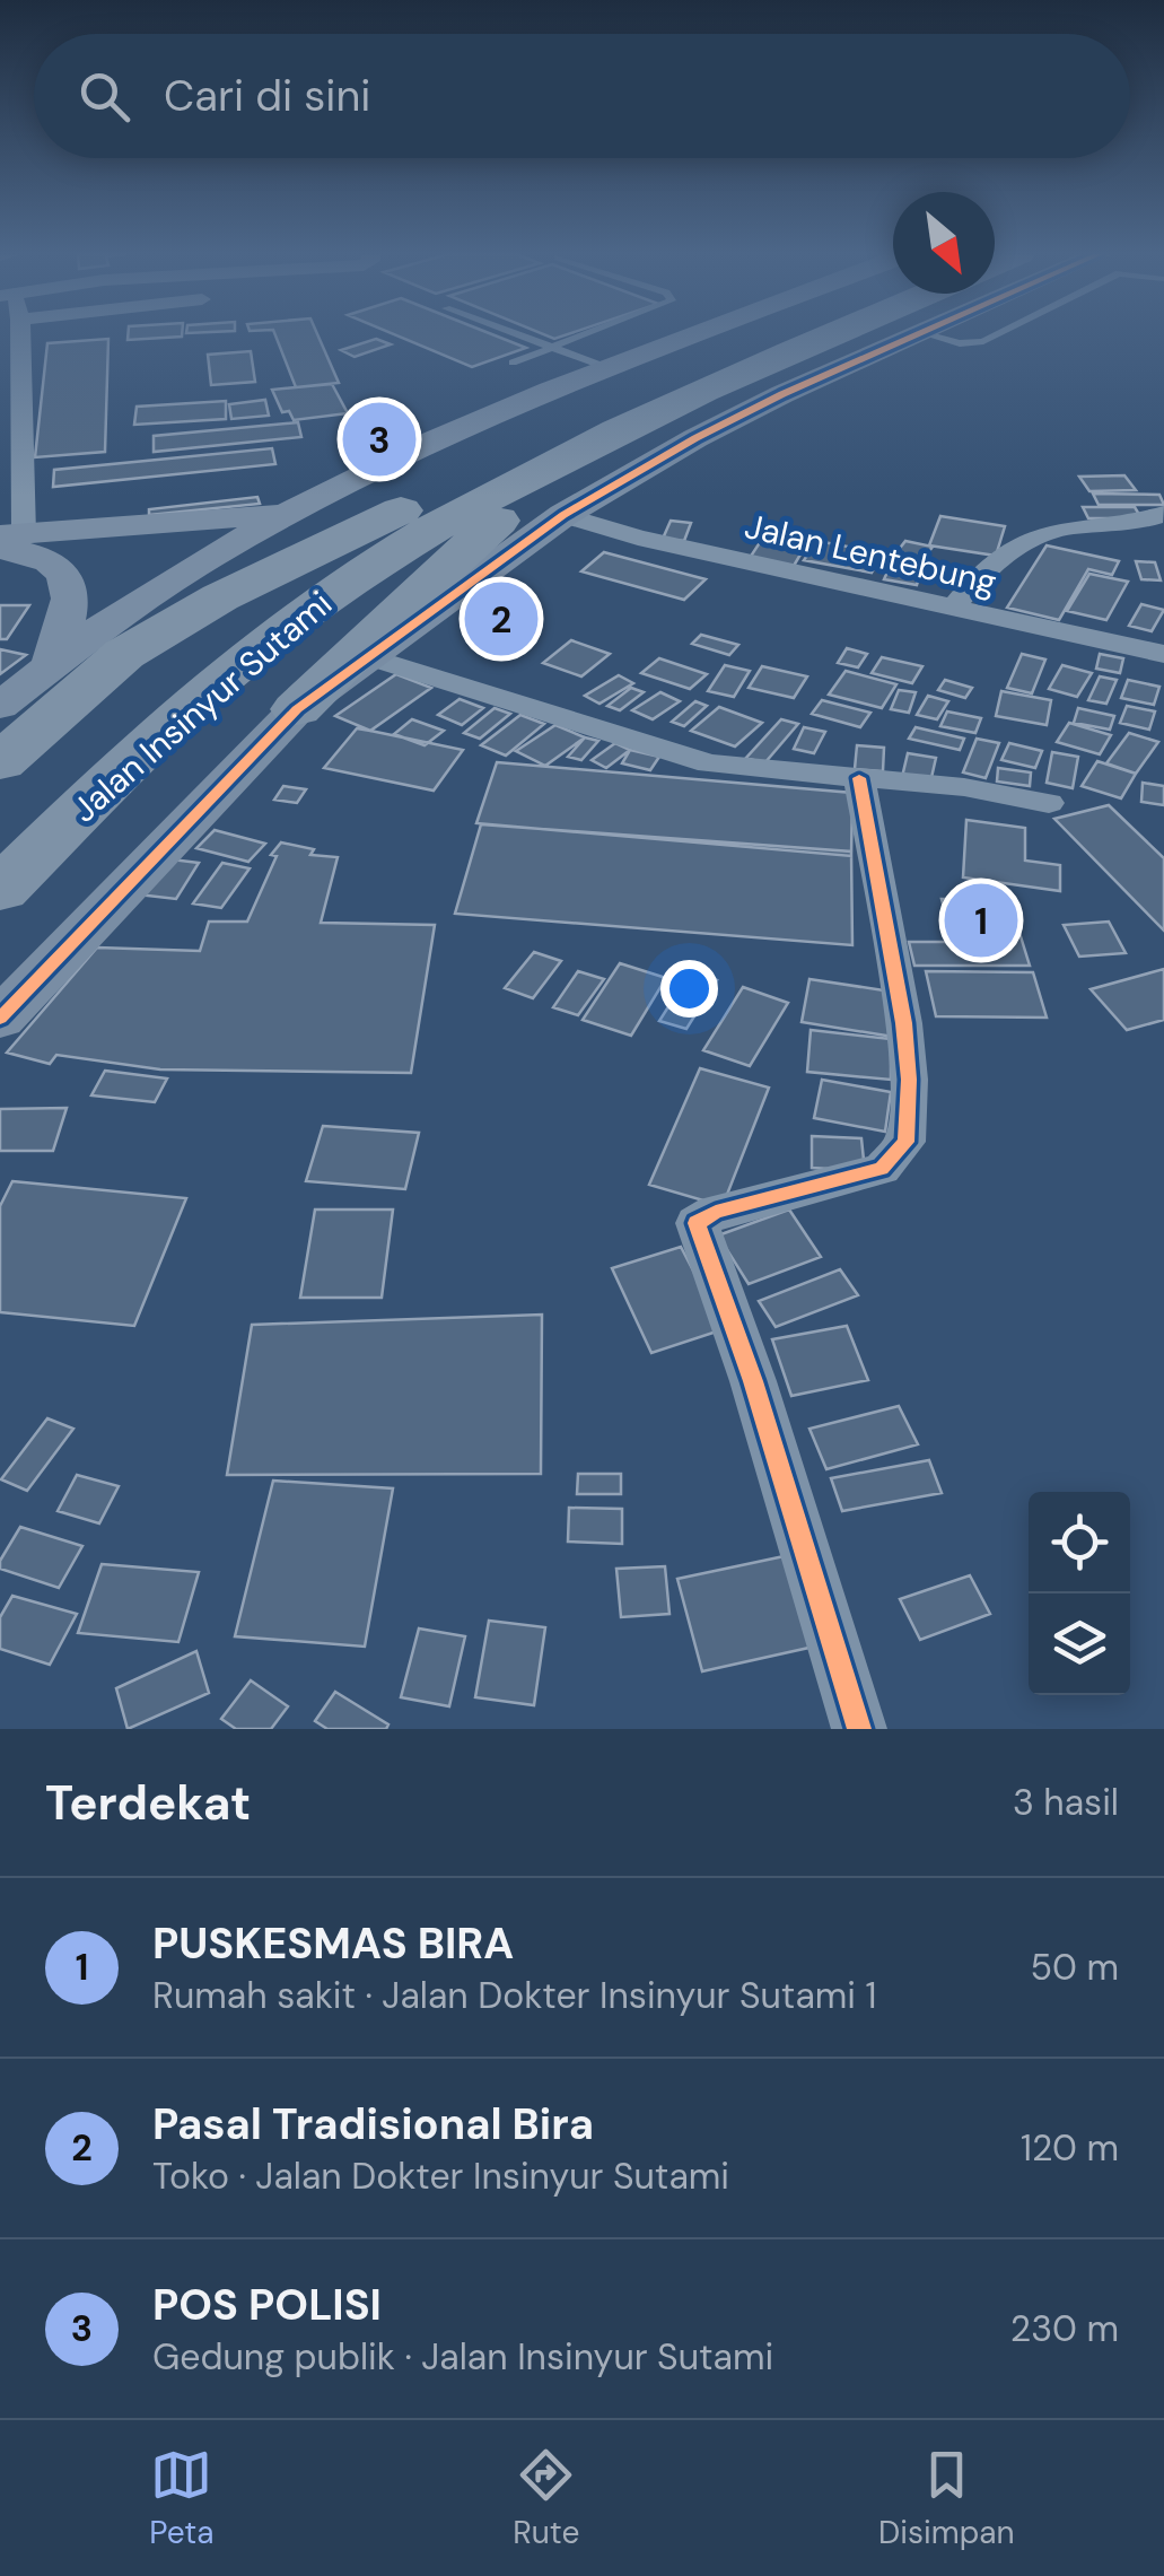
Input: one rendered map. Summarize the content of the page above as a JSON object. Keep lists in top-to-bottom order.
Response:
{
  "streets": {
    "highway": ["Jalan Insinyur Sutami"],
    "street": ["Jalan Lentebung"]
  },
  "north": "bottom right",
  "page": {
    "search": "Cari di sini",
    "pins": ["3", "2", "1"],
    "heading": ["Terdekat", "3 hasil"],
    "list": [
      {
        "mark": "1",
        "name": "PUSKESMAS BIRA",
        "note": "Rumah sakit · Jalan Dokter Insinyur Sutami 1",
        "value": "50 m"
      },
      {
        "mark": "2",
        "name": "Pasal Tradisional Bira",
        "note": "Toko · Jalan Dokter Insinyur Sutami",
        "value": "120 m"
      },
      {
        "mark": "3",
        "name": "POS POLISI",
        "note": "Gedung publik · Jalan Insinyur Sutami",
        "value": "230 m"
      }
    ],
    "nav": ["Peta", "Rute", "Disimpan"]
  }
}
